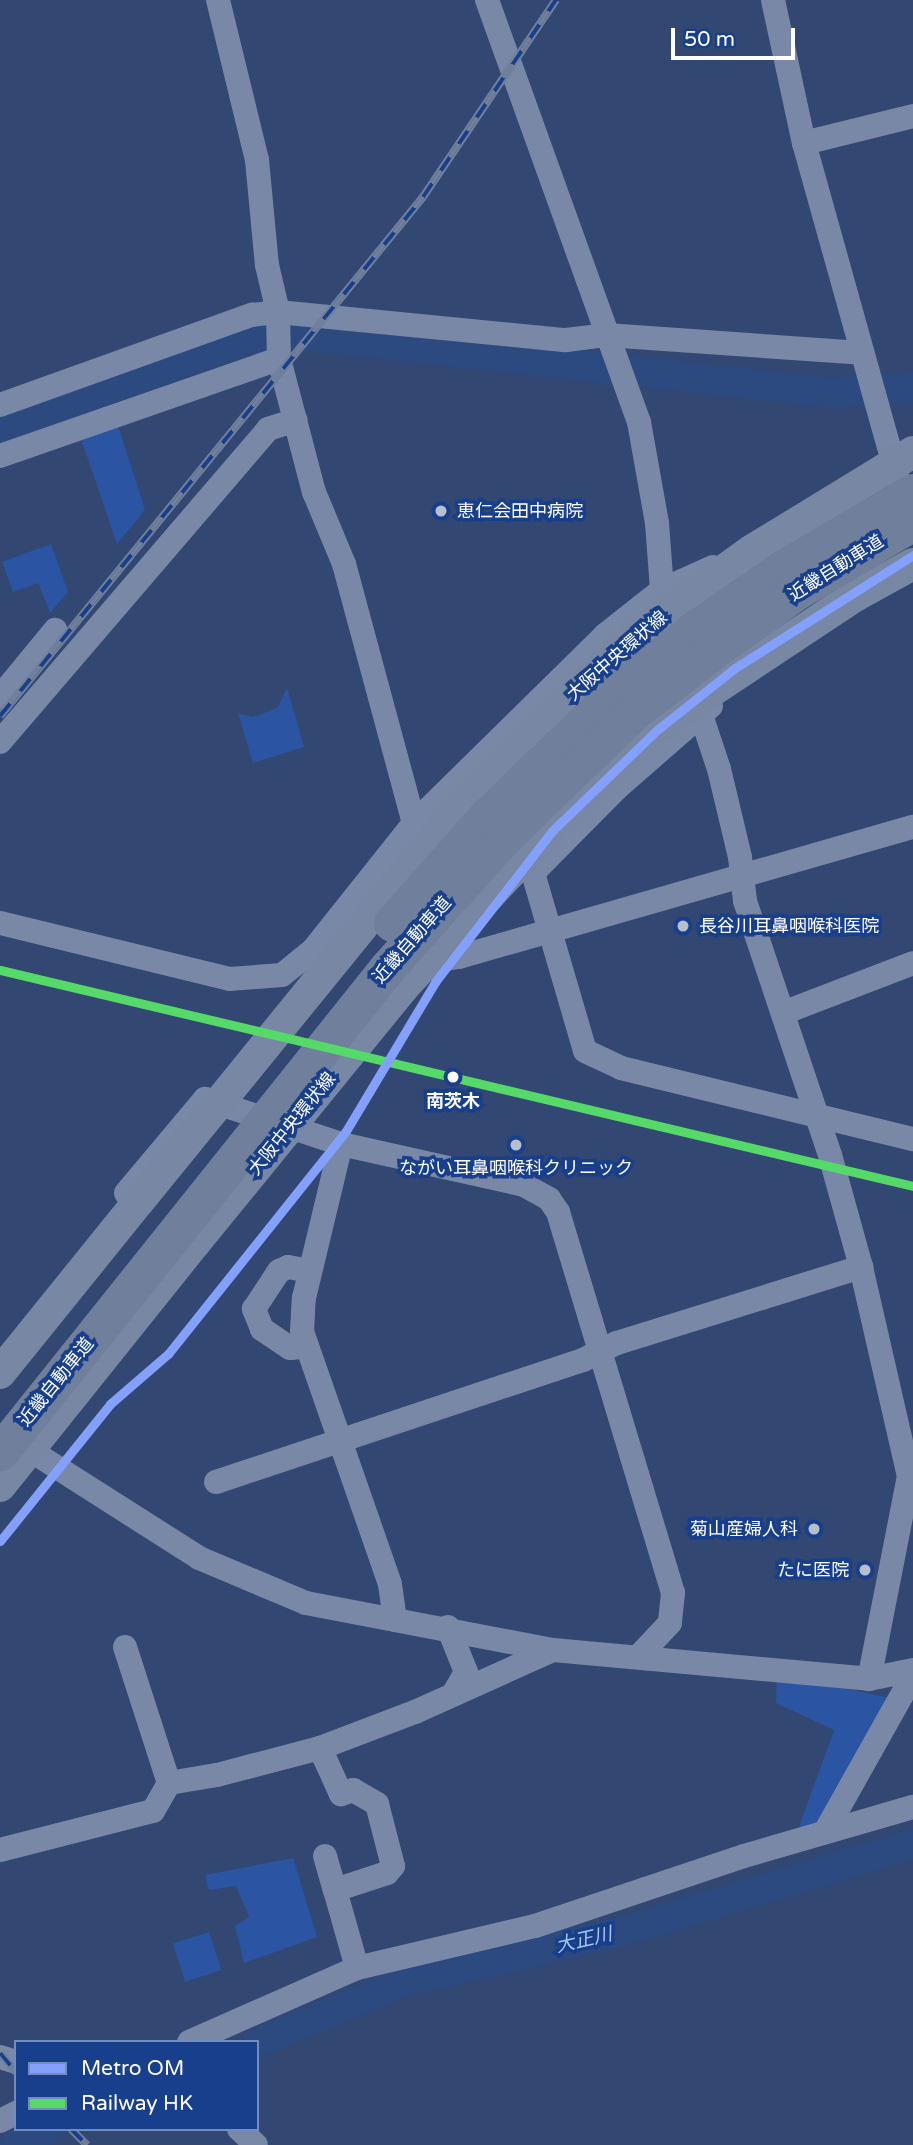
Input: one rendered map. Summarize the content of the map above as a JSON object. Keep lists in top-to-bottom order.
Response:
{
  "streets": {
    "highway": ["近畿自動車道"],
    "main road": ["大阪中央環状線"]
  },
  "crossings": [
    ["近畿自動車道", "大阪中央環状線"]
  ],
  "water": ["大正川"],
  "places": [
    "恵仁会田中病院",
    "長谷川耳鼻咽喉科医院",
    "南茨木",
    "ながい耳鼻咽喉科クリニック",
    "菊山産婦人科",
    "たに医院"
  ],
  "lines": ["metro line OM", "rail line HK"],
  "legend": ["Metro OM", "Railway HK"],
  "scale_bar": "50 m"
}
